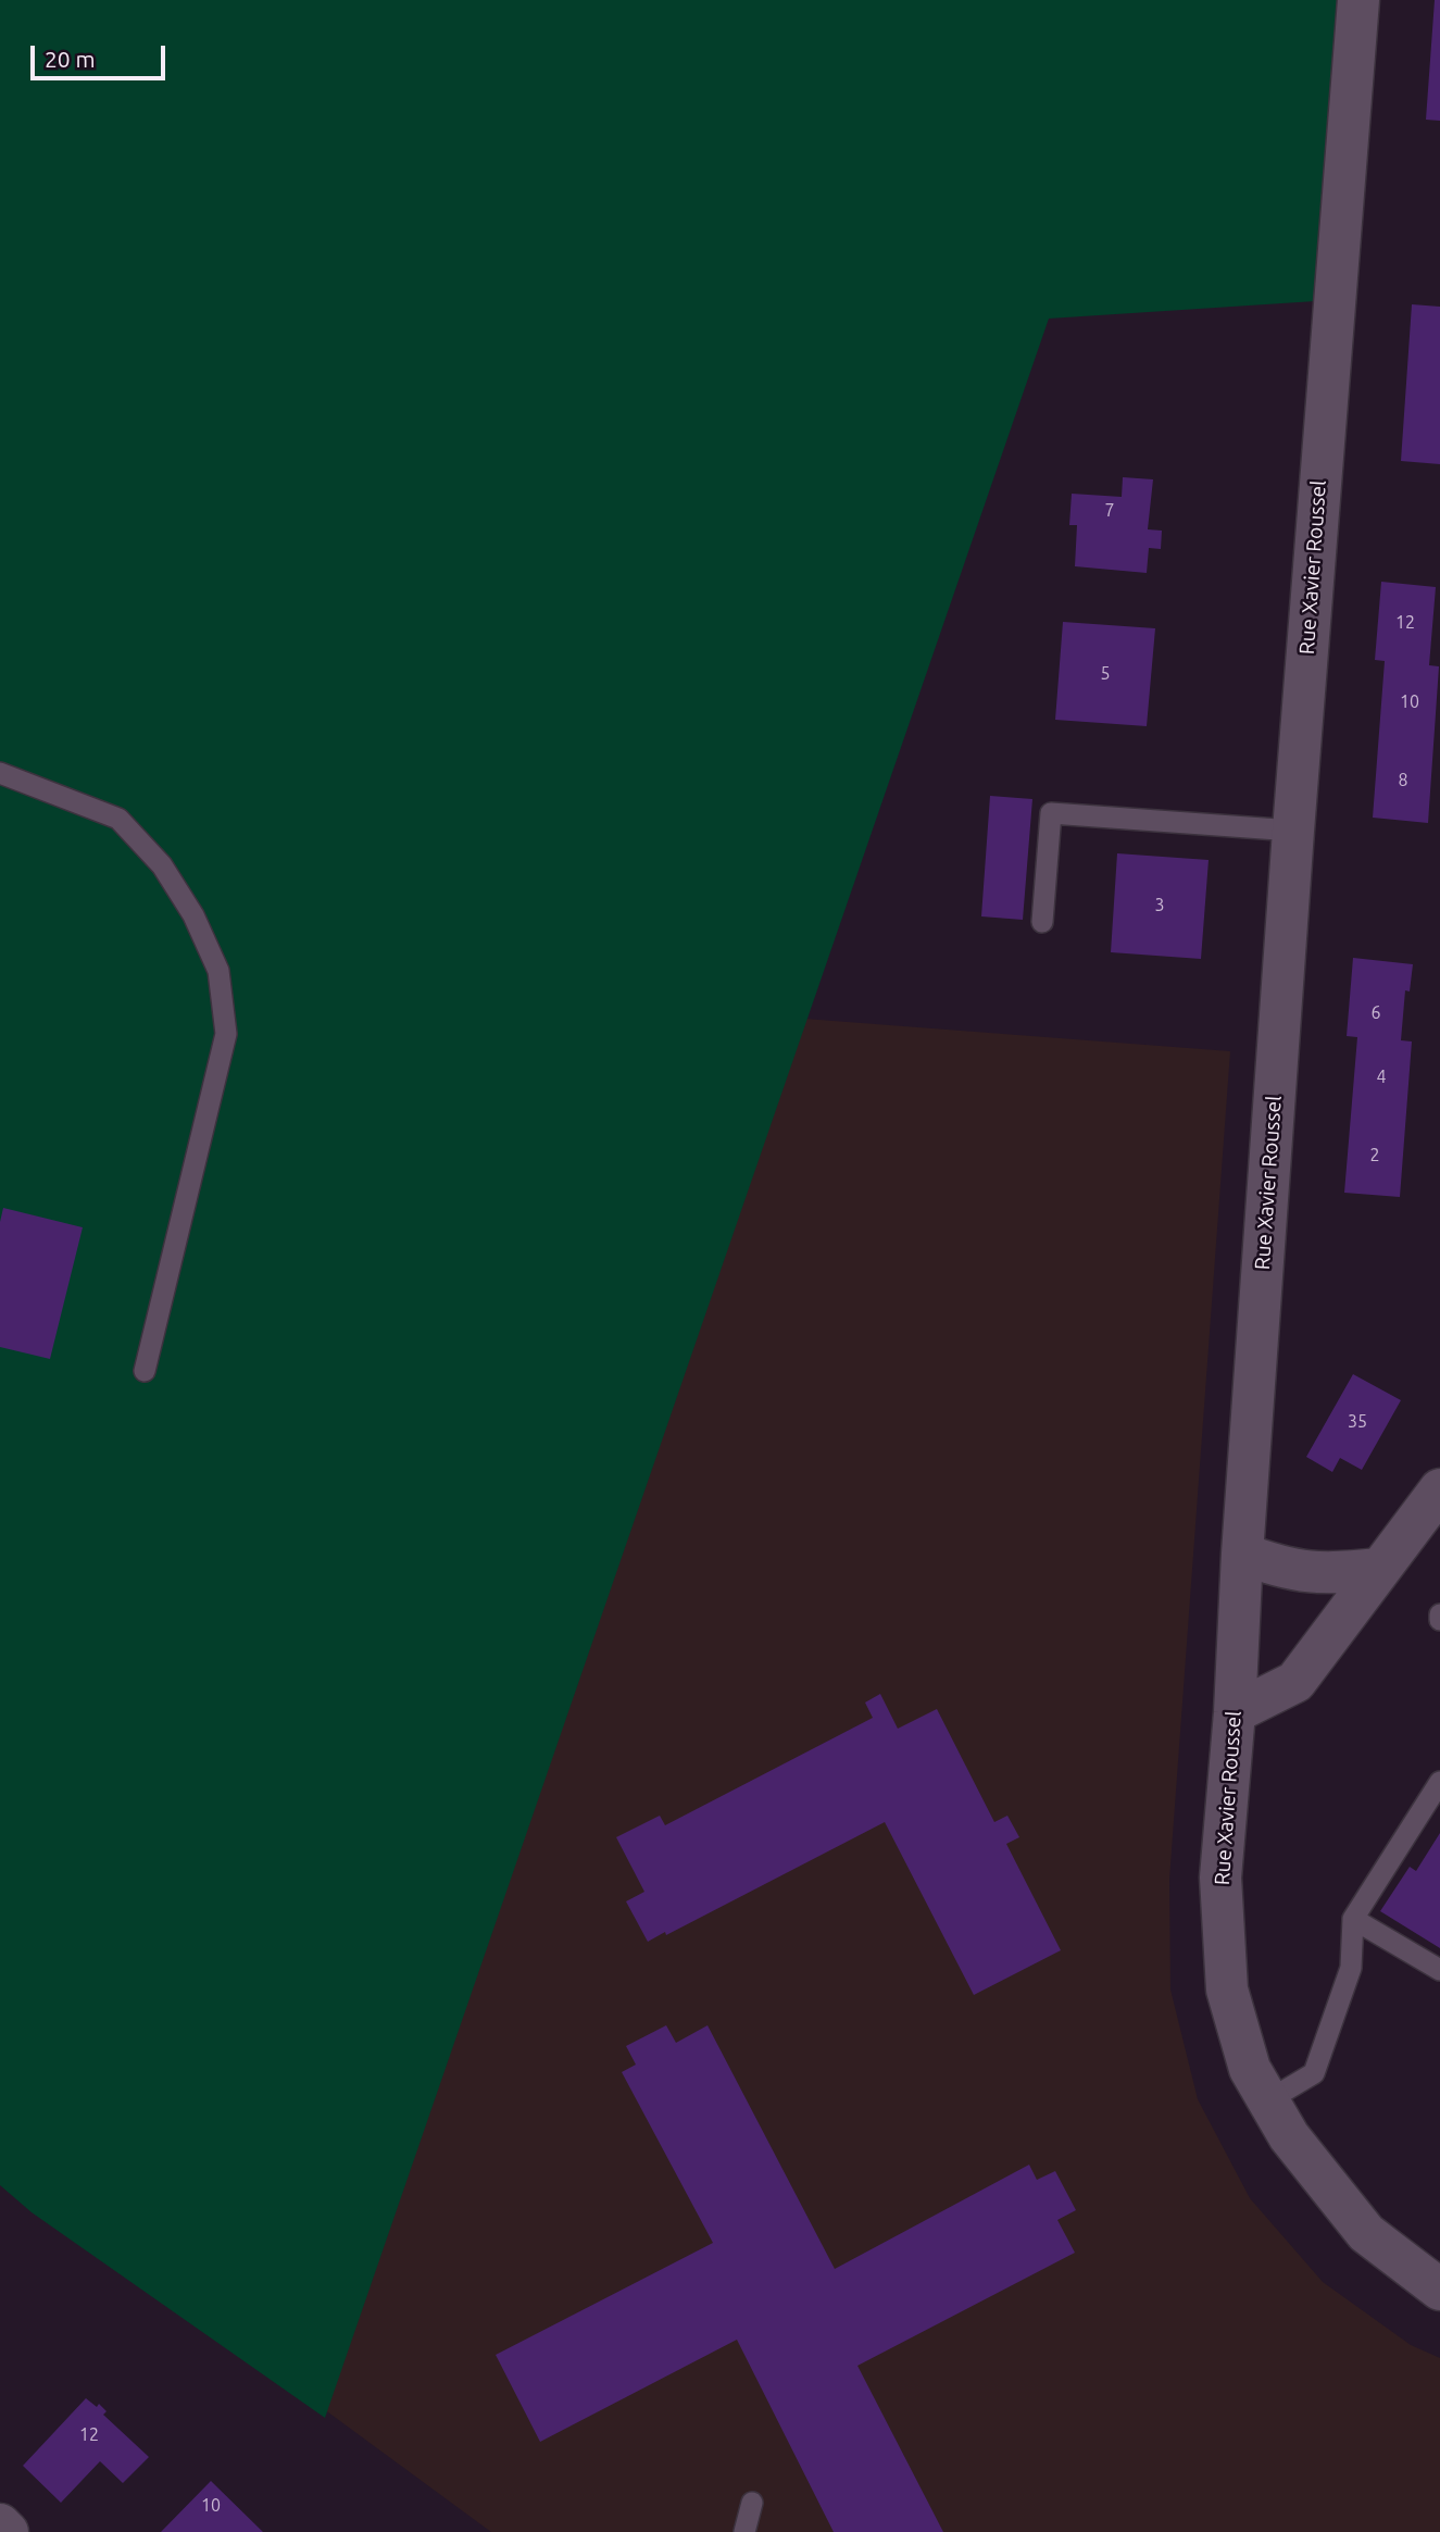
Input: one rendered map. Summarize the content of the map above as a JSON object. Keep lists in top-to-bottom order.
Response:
{
  "streets": {
    "street": ["Rue Xavier Roussel"]
  },
  "house_numbers": [
    "7",
    "12",
    "5",
    "10",
    "8",
    "3",
    "6",
    "4",
    "2",
    "35",
    "12",
    "10"
  ],
  "scale_bar": "20 m"
}
